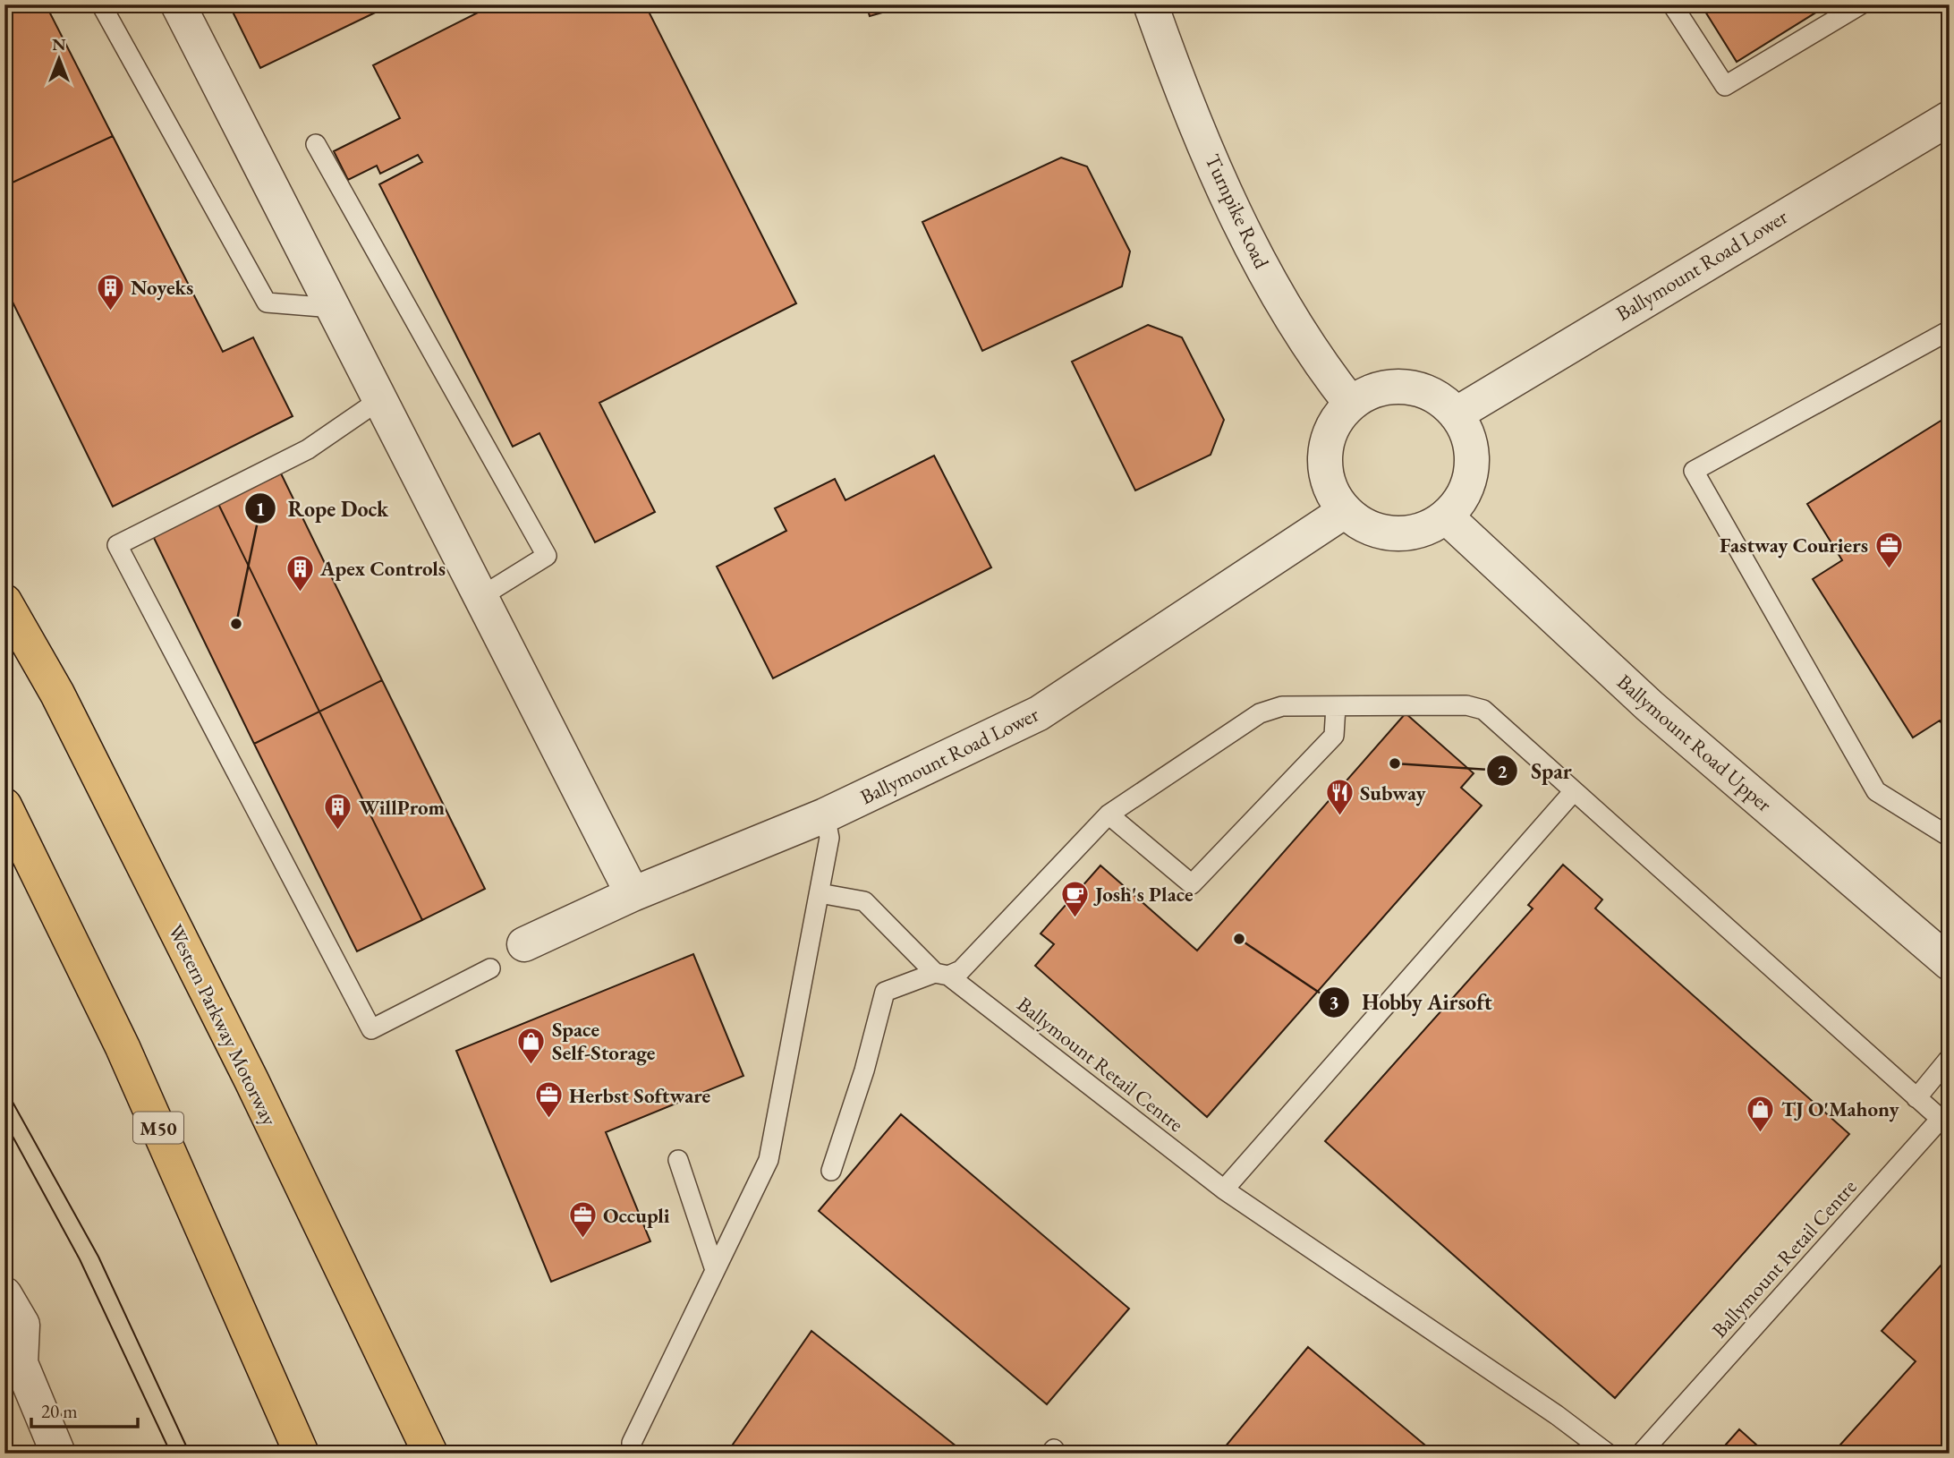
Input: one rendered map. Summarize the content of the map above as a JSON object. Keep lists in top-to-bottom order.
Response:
{
  "streets": {
    "highway": ["Western Parkway Motorway", "M50"],
    "street": ["Turnpike Road", "Ballymount Road Lower", "Ballymount Road Upper"],
    "lane": ["Ballymount Retail Centre"]
  },
  "crossings": [
    ["Turnpike Road", "Ballymount Road Lower"],
    ["Turnpike Road", "Ballymount Road Upper"],
    ["Ballymount Road Lower", "Ballymount Road Upper"]
  ],
  "places": {
    "building": ["Noyeks", "Apex Controls", "WillProm"],
    "office": ["Fastway Couriers", "Herbst Software", "Occupli"],
    "other": ["Rope Dock", "Spar", "Hobby Airsoft"],
    "restaurant": ["Subway"],
    "cafe": ["Josh's Place"],
    "shop": ["Space Self-Storage", "TJ O'Mahony"]
  },
  "scale_bar": "20 m",
  "north": "top"
}
